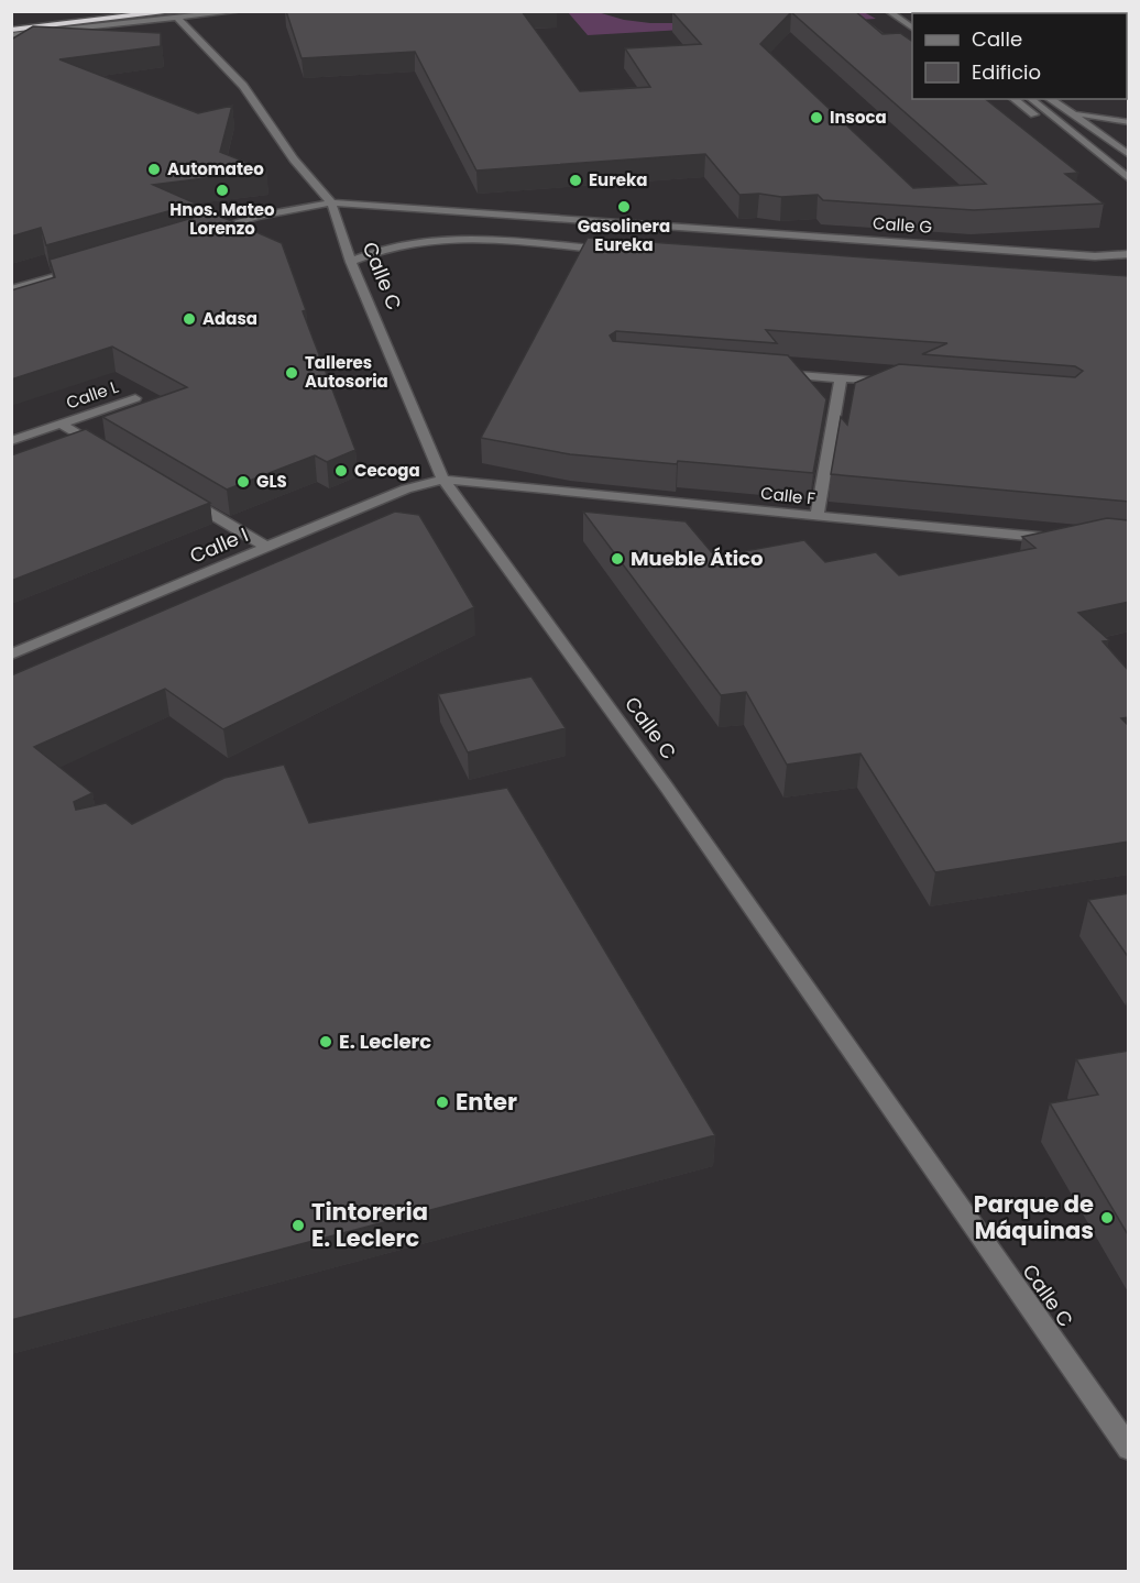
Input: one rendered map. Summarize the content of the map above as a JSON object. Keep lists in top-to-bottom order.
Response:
{
  "streets": {
    "street": [
      "Calle G",
      "Calle C",
      "Calle L",
      "Calle F",
      "Calle I"
    ]
  },
  "crossings": [
    ["Calle G", "Calle C"],
    ["Calle C", "Calle F"],
    ["Calle C", "Calle I"],
    ["Calle F", "Calle I"]
  ],
  "places": [
    "Insoca",
    "Automateo",
    "Eureka",
    "Hnos. Mateo Lorenzo",
    "Gasolinera Eureka",
    "Adasa",
    "Talleres Autosoria",
    "Cecoga",
    "GLS",
    "Mueble Ático",
    "E. Leclerc",
    "Enter",
    "Parque de Máquinas",
    "Tintoreria E. Leclerc"
  ],
  "legend": ["Calle", "Edificio"]
}
